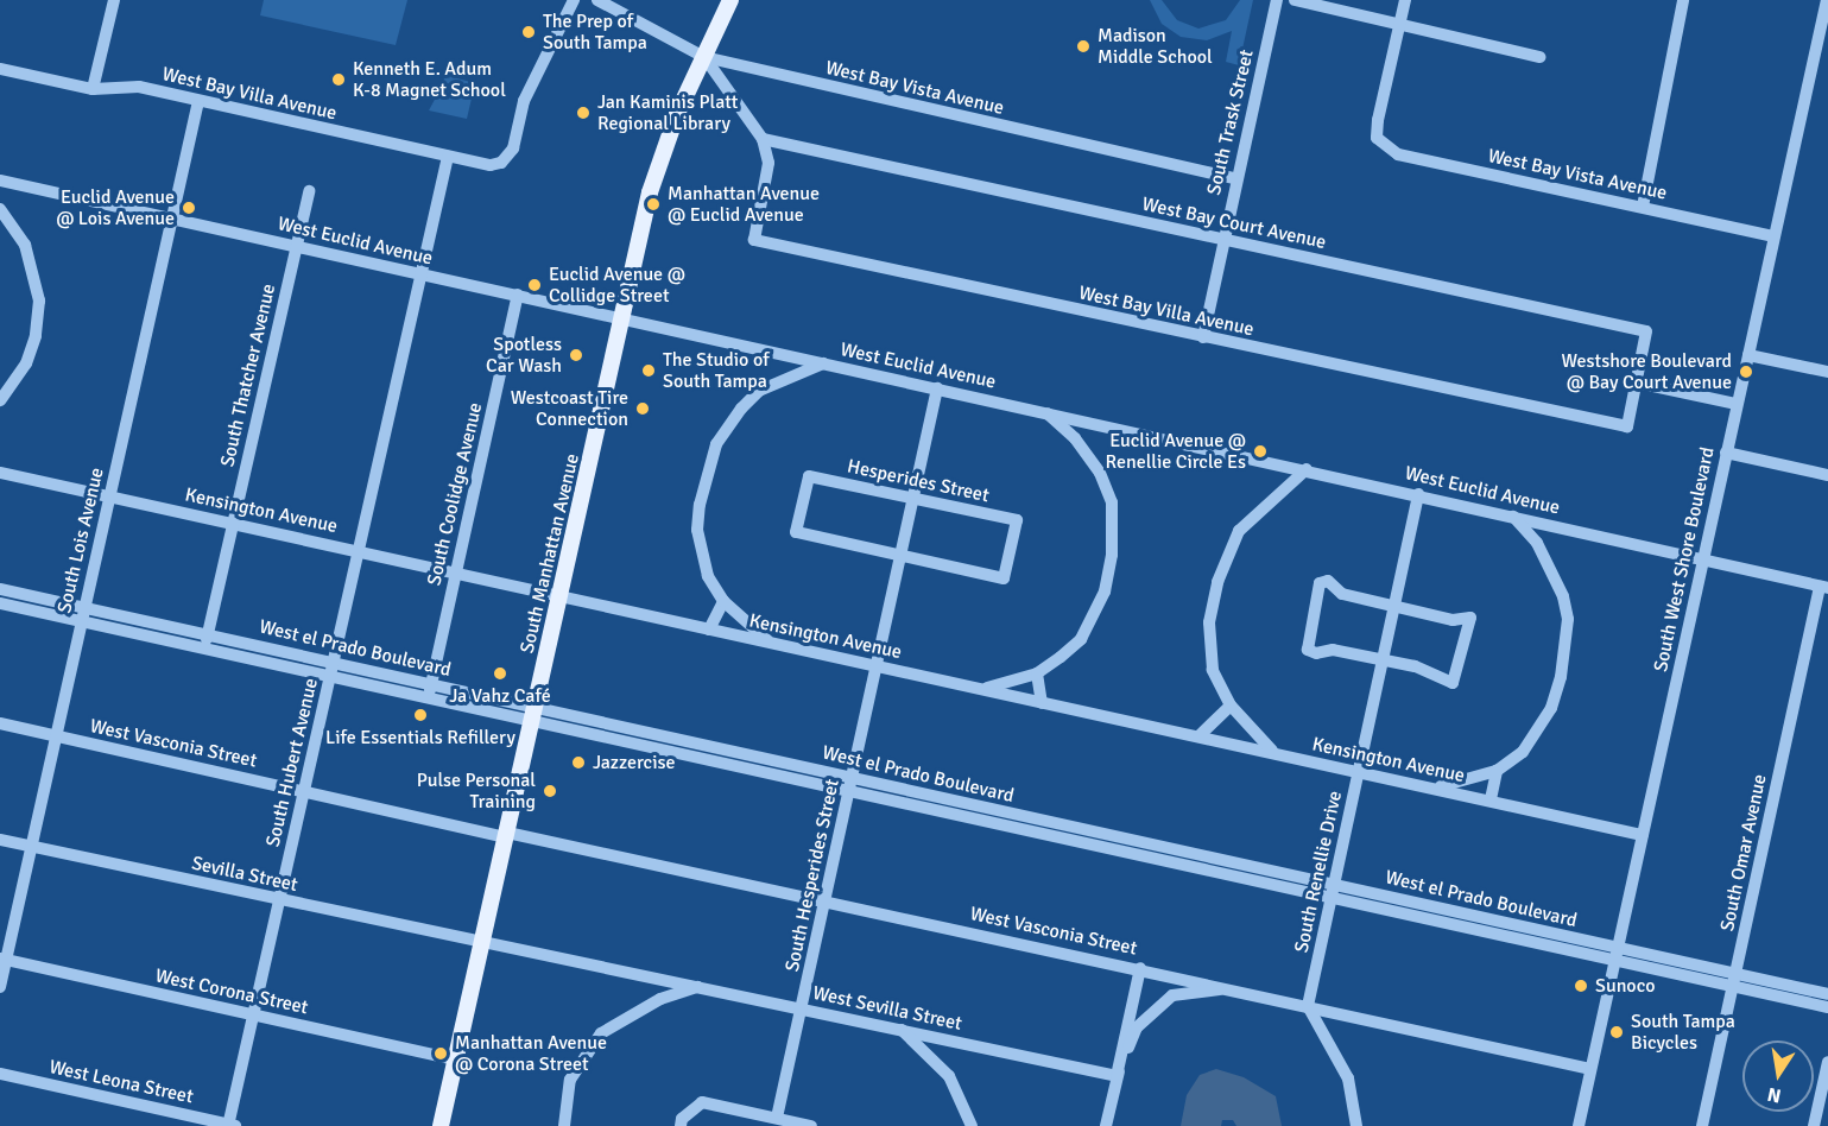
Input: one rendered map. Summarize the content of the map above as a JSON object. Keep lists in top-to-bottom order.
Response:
{
  "streets": {
    "main road": ["South Manhattan Avenue"],
    "street": [
      "West Bay Vista Avenue",
      "West Bay Villa Avenue",
      "South Trask Street",
      "West Bay Court Avenue",
      "West Euclid Avenue",
      "South Thatcher Avenue",
      "Hesperides Street",
      "South Coolidge Avenue",
      "Kensington Avenue",
      "South Lois Avenue",
      "South West Shore Boulevard",
      "West el Prado Boulevard",
      "West Vasconia Street",
      "South Hubert Avenue",
      "South Omar Avenue",
      "South Renellie Drive",
      "Sevilla Street",
      "South Hesperides Street",
      "West Corona Street",
      "West Sevilla Street",
      "West Leona Street"
    ]
  },
  "crossings": [
    ["West Bay Vista Avenue", "South Trask Street"],
    ["West Bay Vista Avenue", "South Manhattan Avenue"],
    ["West Bay Vista Avenue", "South West Shore Boulevard"],
    ["West Bay Villa Avenue", "South Trask Street"],
    ["West Bay Villa Avenue", "West Bay Court Avenue"],
    ["West Bay Villa Avenue", "South Lois Avenue"],
    ["West Bay Villa Avenue", "South Hubert Avenue"],
    ["South Trask Street", "West Bay Court Avenue"],
    ["West Euclid Avenue", "South Thatcher Avenue"],
    ["West Euclid Avenue", "South Coolidge Avenue"],
    ["West Euclid Avenue", "South Lois Avenue"],
    ["West Euclid Avenue", "South Manhattan Avenue"],
    ["West Euclid Avenue", "South West Shore Boulevard"],
    ["West Euclid Avenue", "South Hubert Avenue"],
    ["West Euclid Avenue", "South Omar Avenue"],
    ["West Euclid Avenue", "South Renellie Drive"],
    ["West Euclid Avenue", "South Hesperides Street"],
    ["South Thatcher Avenue", "Kensington Avenue"],
    ["South Thatcher Avenue", "West el Prado Boulevard"],
    ["Hesperides Street", "South Hesperides Street"],
    ["South Coolidge Avenue", "Kensington Avenue"],
    ["South Coolidge Avenue", "West el Prado Boulevard"],
    ["Kensington Avenue", "South Lois Avenue"],
    ["Kensington Avenue", "South Manhattan Avenue"],
    ["Kensington Avenue", "South West Shore Boulevard"],
    ["Kensington Avenue", "South Hubert Avenue"],
    ["Kensington Avenue", "South Renellie Drive"],
    ["Kensington Avenue", "South Hesperides Street"],
    ["South Lois Avenue", "West el Prado Boulevard"],
    ["South Lois Avenue", "West Vasconia Street"],
    ["South Lois Avenue", "Sevilla Street"],
    ["South Lois Avenue", "West Corona Street"],
    ["South Manhattan Avenue", "West el Prado Boulevard"],
    ["South Manhattan Avenue", "West Vasconia Street"],
    ["South Manhattan Avenue", "Sevilla Street"],
    ["South Manhattan Avenue", "West Corona Street"],
    ["South Manhattan Avenue", "West Sevilla Street"],
    ["South West Shore Boulevard", "West el Prado Boulevard"],
    ["South West Shore Boulevard", "West Vasconia Street"],
    ["West el Prado Boulevard", "South Hubert Avenue"],
    ["West el Prado Boulevard", "South Omar Avenue"],
    ["West el Prado Boulevard", "South Renellie Drive"],
    ["West el Prado Boulevard", "South Hesperides Street"],
    ["West Vasconia Street", "South Hubert Avenue"],
    ["West Vasconia Street", "South Renellie Drive"],
    ["West Vasconia Street", "South Hesperides Street"],
    ["South Hubert Avenue", "Sevilla Street"],
    ["South Hubert Avenue", "West Corona Street"],
    ["South Hubert Avenue", "West Leona Street"],
    ["Sevilla Street", "West Sevilla Street"],
    ["South Hesperides Street", "West Sevilla Street"]
  ],
  "places": [
    "The Prep of South Tampa",
    "Madison Middle School",
    "Kenneth E. Adum K-8 Magnet School",
    "Jan Kaminis Platt Regional Library",
    "Manhattan Avenue @ Euclid Avenue",
    "Euclid Avenue @ Lois Avenue",
    "Euclid Avenue @ Collidge Street",
    "Spotless Car Wash",
    "The Studio of South Tampa",
    "Westshore Boulevard @ Bay Court Avenue",
    "Westcoast Tire Connection",
    "Euclid Avenue @ Renellie Circle Es",
    "Ja Vahz Café",
    "Life Essentials Refillery",
    "Jazzercise",
    "Pulse Personal Training",
    "Sunoco",
    "South Tampa Bicycles",
    "Manhattan Avenue @ Corona Street"
  ],
  "north": "bottom"
}
